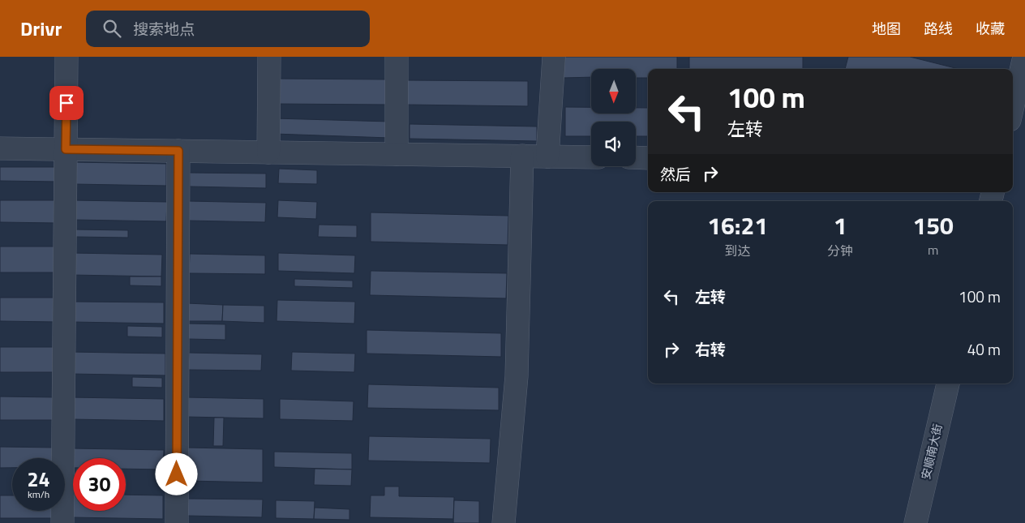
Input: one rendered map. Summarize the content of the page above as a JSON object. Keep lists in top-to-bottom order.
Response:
{
  "streets": {
    "street": ["安顺南大街"]
  },
  "north": "bottom",
  "page": {
    "header": "Drivr",
    "search": "搜索地点",
    "nav": ["地图", "路线", "收藏"],
    "turn": ["100 m", "左转"],
    "then": "然后",
    "eta": [
      "16:21",
      "到达",
      "1",
      "分钟",
      "150",
      "m"
    ],
    "list": [
      {
        "name": "左转",
        "value": "100 m"
      },
      {
        "name": "右转",
        "value": "40 m"
      }
    ],
    "speed": "24 km/h",
    "limit": "30"
  }
}
